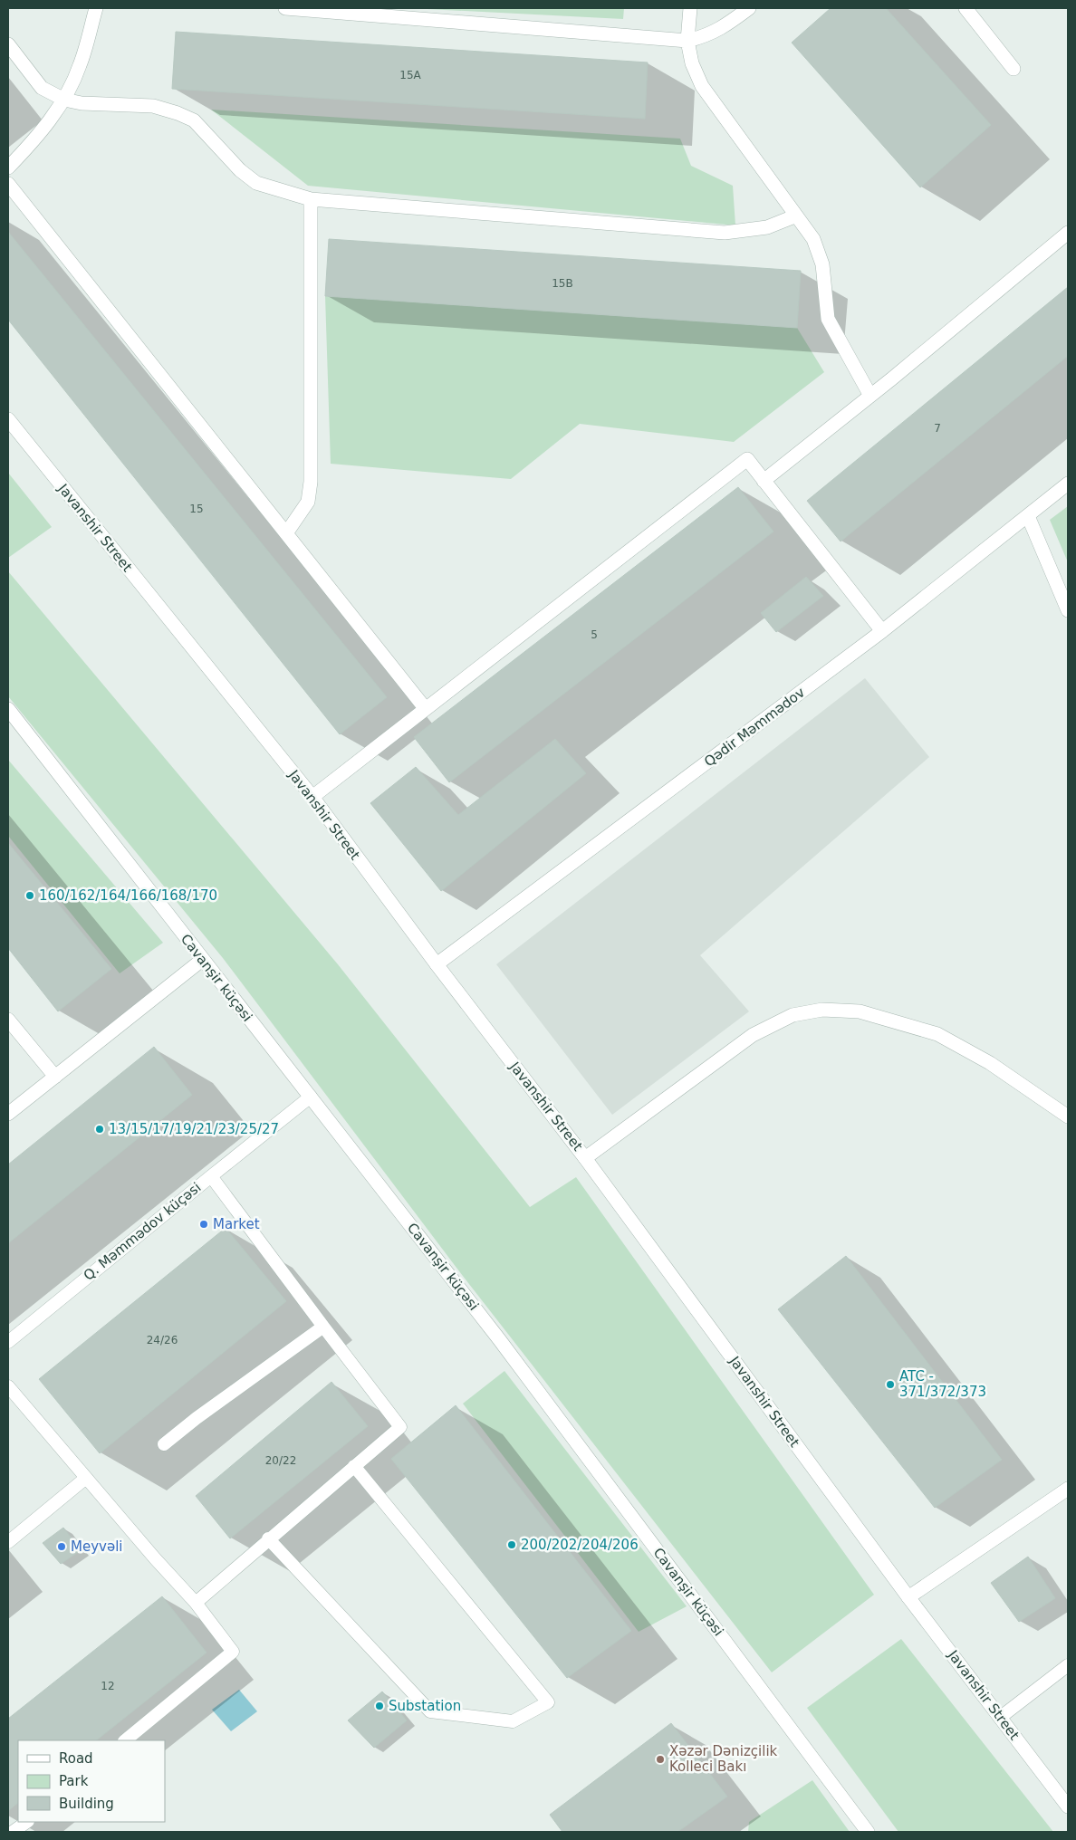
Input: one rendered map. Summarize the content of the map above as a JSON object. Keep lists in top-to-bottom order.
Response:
{
  "streets": {
    "street": ["Javanshir Street", "Qədir Məmmədov", "Cavanşir küçəsi"],
    "lane": ["Q. Məmmədov küçəsi"]
  },
  "crossings": [
    ["Javanshir Street", "Qədir Məmmədov"]
  ],
  "places": [
    "160/162/164/166/168/170",
    "13/15/17/19/21/23/25/27",
    "Market",
    "ATC - 371/372/373",
    "200/202/204/206",
    "Meyvəli",
    "Substation",
    "Xəzər Dənizçilik Kolleci Bakı"
  ],
  "house_numbers": [
    "15A",
    "15B",
    "7",
    "15",
    "5",
    "24/26",
    "20/22",
    "12"
  ],
  "legend": ["Road", "Park", "Building"]
}
